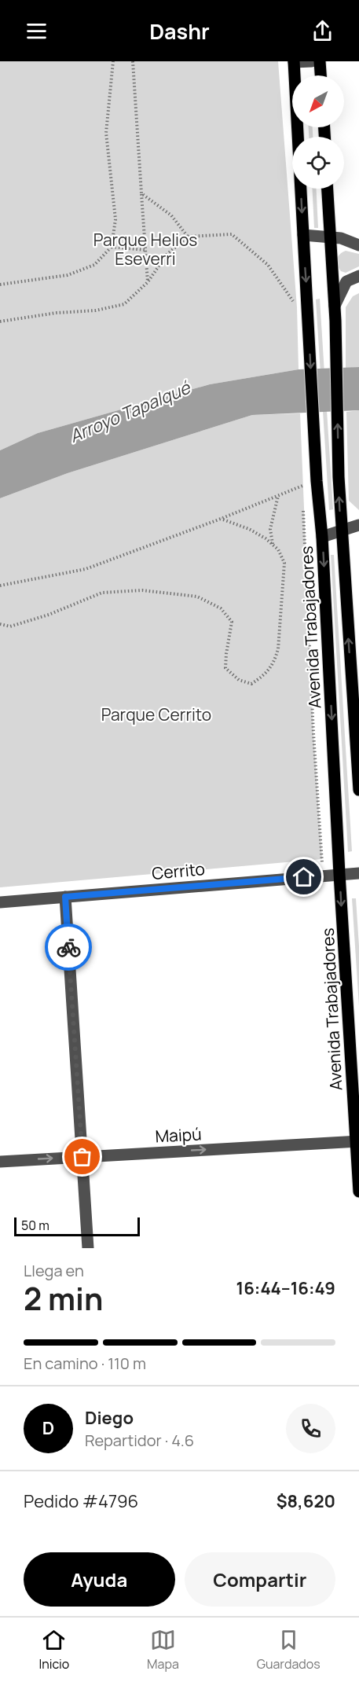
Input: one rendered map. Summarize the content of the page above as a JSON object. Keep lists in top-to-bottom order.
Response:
{
  "streets": {
    "main road": ["Avenida Trabajadores"],
    "street": ["Cerrito", "Maipú"]
  },
  "crossings": [
    ["Avenida Trabajadores", "Cerrito"],
    ["Avenida Trabajadores", "Maipú"]
  ],
  "one_way": ["Maipú"],
  "water": ["Arroyo Tapalqué"],
  "parks": ["Parque Helios Eseverri", "Parque Cerrito"],
  "scale_bar": "50 m",
  "north": "bottom left",
  "page": {
    "header": "Dashr",
    "scale": "50 m",
    "heading": ["2 min", "Llega en", "16:44–16:49"],
    "panel": [
      "Diego",
      "Repartidor · 4.6",
      "Pedido #4796",
      "$8,620"
    ],
    "bar": "En camino · 110 m",
    "round": "D",
    "buttons": ["Ayuda", "Compartir"],
    "tabs": ["Inicio", "Mapa", "Guardados"]
  }
}
